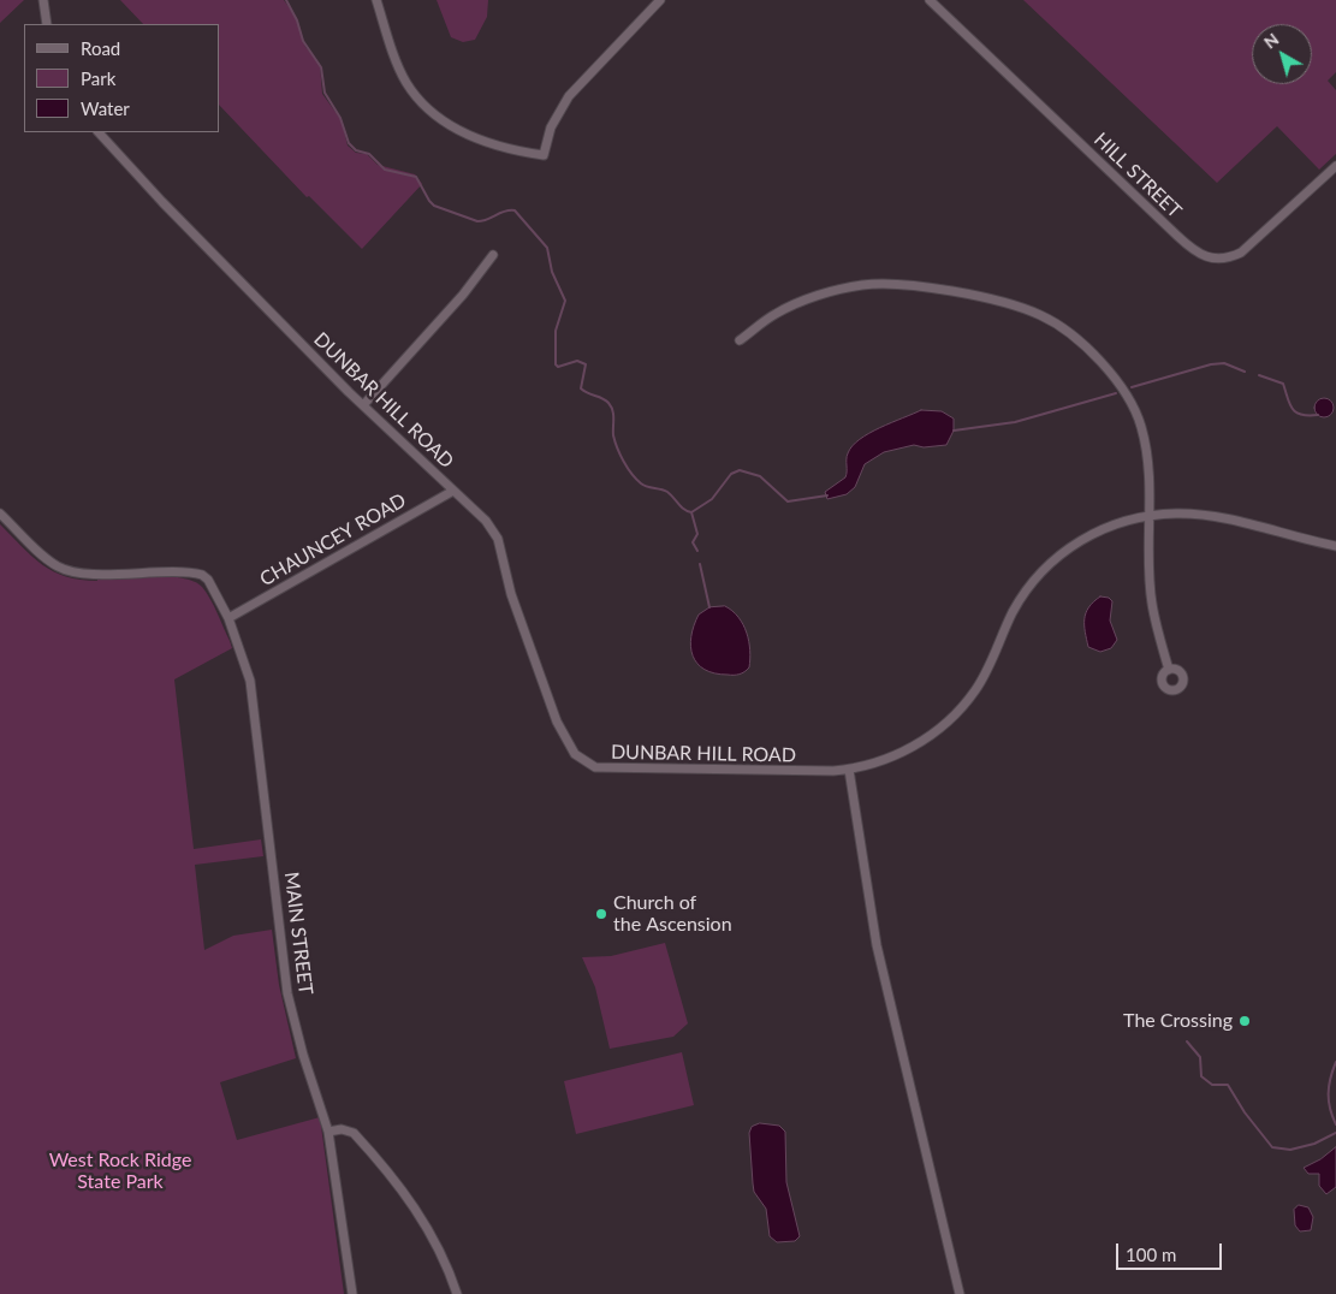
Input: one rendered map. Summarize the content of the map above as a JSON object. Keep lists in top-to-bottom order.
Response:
{
  "streets": {
    "street": [
      "HILL STREET",
      "DUNBAR HILL ROAD",
      "CHAUNCEY ROAD",
      "MAIN STREET"
    ]
  },
  "crossings": [
    ["DUNBAR HILL ROAD", "CHAUNCEY ROAD"],
    ["CHAUNCEY ROAD", "MAIN STREET"]
  ],
  "parks": ["West Rock Ridge State Park"],
  "places": ["Church of the Ascension", "The Crossing"],
  "legend": ["Road", "Park", "Water"],
  "scale_bar": "100 m",
  "north": "top left"
}
